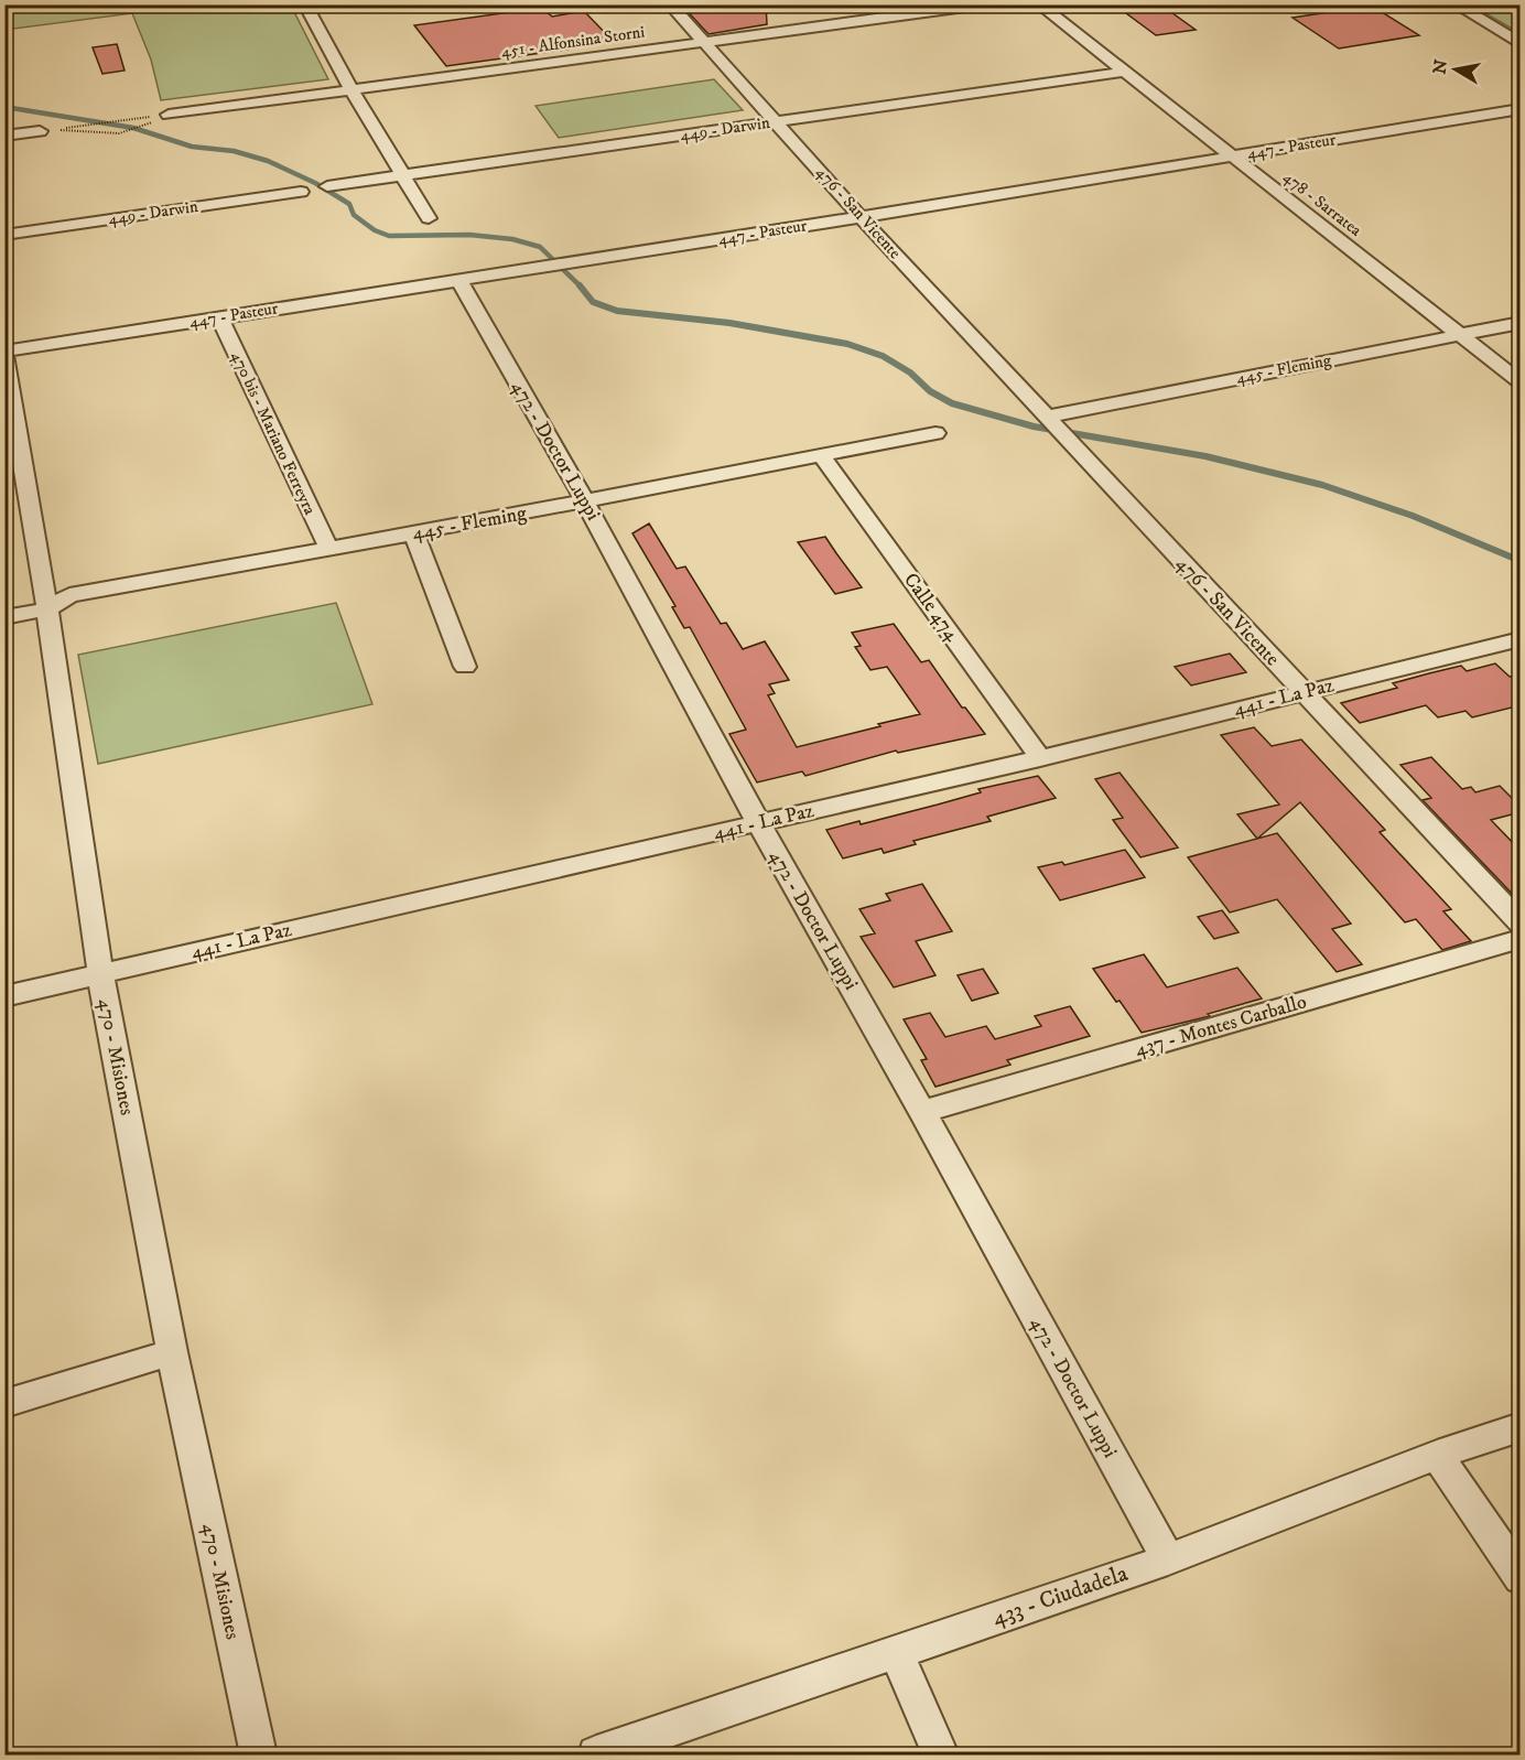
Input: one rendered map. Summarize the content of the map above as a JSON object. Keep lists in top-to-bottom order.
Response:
{
  "streets": {
    "street": [
      "451 - Alfonsina Storni",
      "449 - Darwin",
      "447 - Pasteur",
      "478 - Sarratea",
      "476 - San Vicente",
      "445 - Fleming",
      "470 bis - Mariano Ferreyra",
      "472 - Doctor Luppi",
      "Calle 474",
      "441 - La Paz",
      "437 - Montes Carballo",
      "470 - Misiones",
      "433 - Ciudadela"
    ]
  },
  "crossings": [
    ["451 - Alfonsina Storni", "476 - San Vicente"],
    ["449 - Darwin", "478 - Sarratea"],
    ["449 - Darwin", "476 - San Vicente"],
    ["447 - Pasteur", "478 - Sarratea"],
    ["447 - Pasteur", "476 - San Vicente"],
    ["447 - Pasteur", "470 bis - Mariano Ferreyra"],
    ["447 - Pasteur", "472 - Doctor Luppi"],
    ["447 - Pasteur", "470 - Misiones"],
    ["478 - Sarratea", "445 - Fleming"],
    ["476 - San Vicente", "445 - Fleming"],
    ["476 - San Vicente", "441 - La Paz"],
    ["445 - Fleming", "470 bis - Mariano Ferreyra"],
    ["445 - Fleming", "472 - Doctor Luppi"],
    ["445 - Fleming", "Calle 474"],
    ["445 - Fleming", "470 - Misiones"],
    ["472 - Doctor Luppi", "441 - La Paz"],
    ["472 - Doctor Luppi", "437 - Montes Carballo"],
    ["472 - Doctor Luppi", "433 - Ciudadela"],
    ["Calle 474", "441 - La Paz"],
    ["441 - La Paz", "470 - Misiones"]
  ],
  "north": "left"
}
